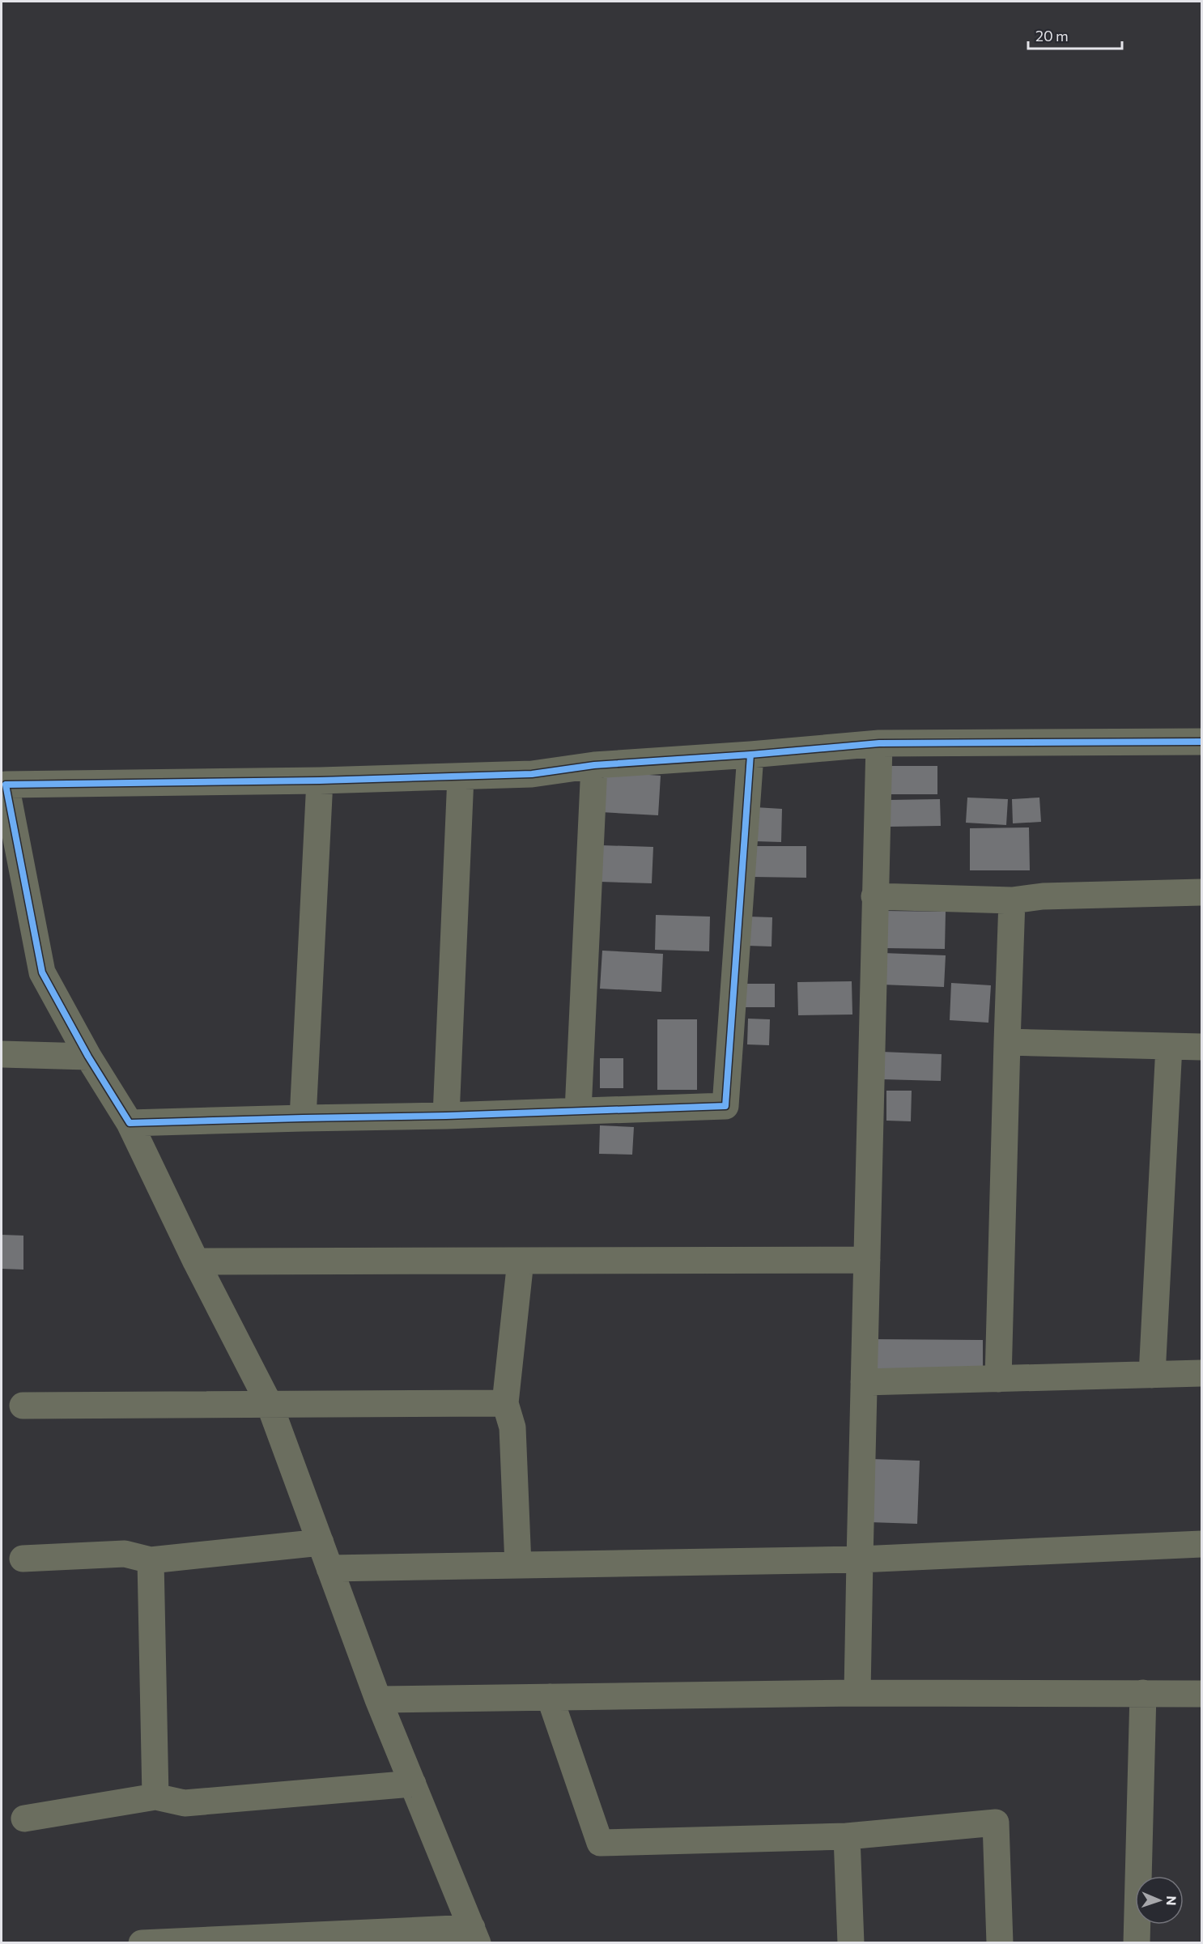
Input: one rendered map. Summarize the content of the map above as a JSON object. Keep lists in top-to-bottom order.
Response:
{
  "scale_bar": "20 m",
  "north": "right"
}
